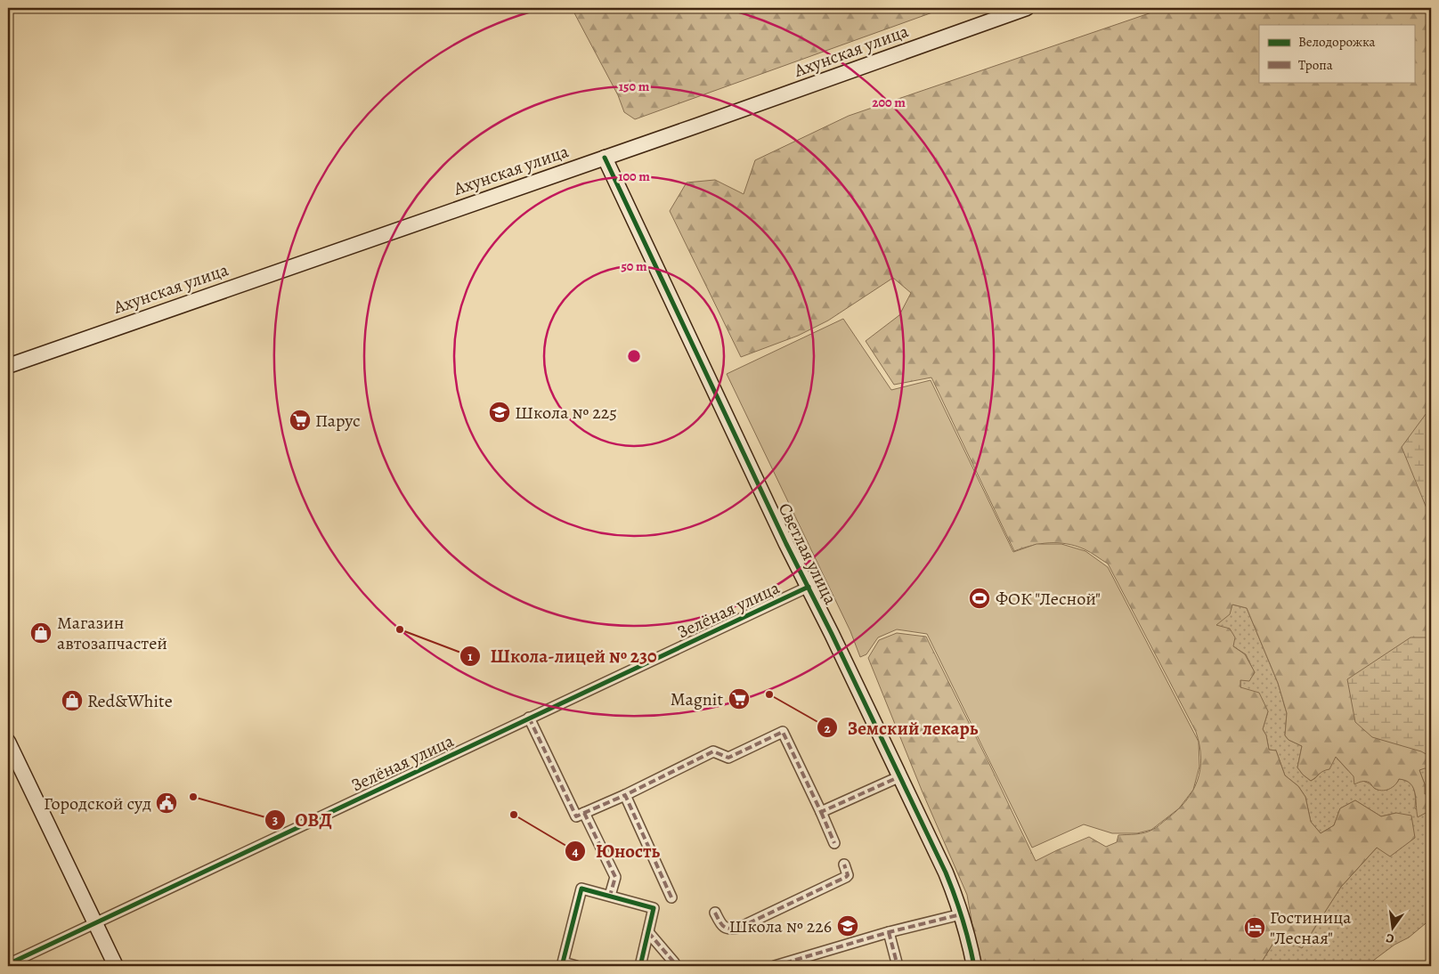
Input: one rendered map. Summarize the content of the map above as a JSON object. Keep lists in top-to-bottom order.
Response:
{
  "streets": {
    "main road": ["Ахунская улица", "Светлая улица"],
    "street": ["Зелёная улица"]
  },
  "crossings": [
    ["Ахунская улица", "Светлая улица"],
    ["Светлая улица", "Зелёная улица"]
  ],
  "places": {
    "school or university": ["Школа № 225", "Школа № 226"],
    "supermarket": ["Парус", "Magnit"],
    "sports": ["ФОК \"Лесной\""],
    "other": [
      "Школа-лицей № 230",
      "Земский лекарь",
      "ОВД",
      "Юность"
    ],
    "shop": ["Магазин автозапчастей", "Red&White"],
    "public building": ["Городской суд"],
    "hotel": ["Гостиница \"Лесная\""]
  },
  "legend": ["Велодорожка", "Тропа"],
  "north": "bottom",
  "rings": [
    "150 m",
    "200 m",
    "100 m",
    "50 m"
  ]
}
